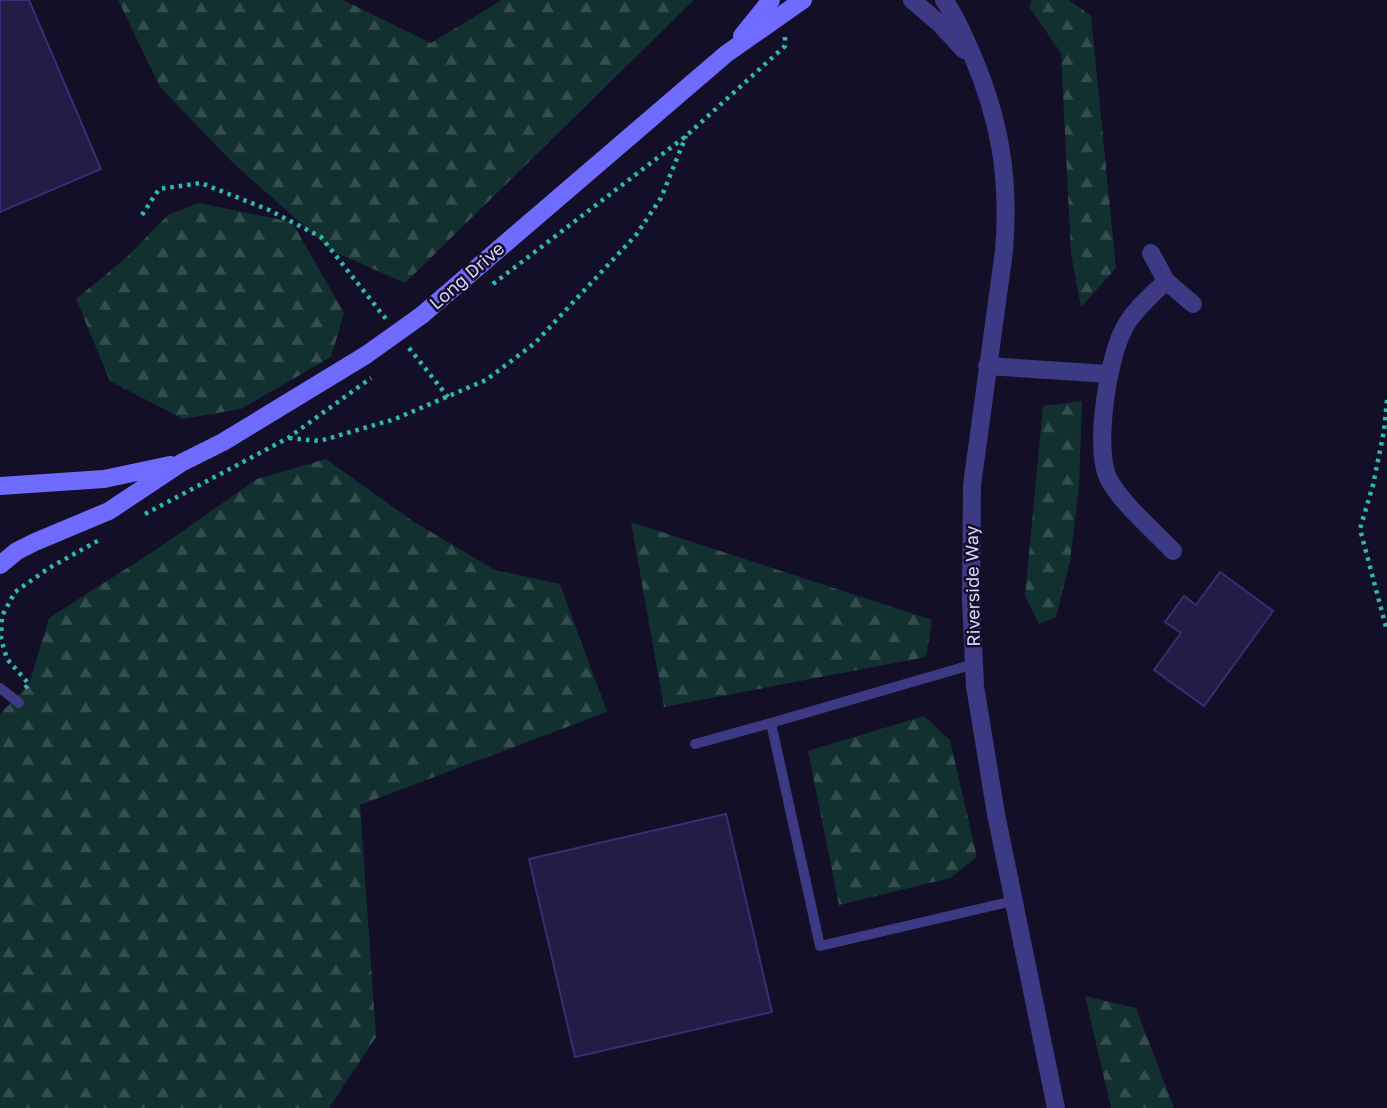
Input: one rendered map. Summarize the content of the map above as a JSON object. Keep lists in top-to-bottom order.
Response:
{
  "streets": {
    "main road": ["Long Drive"],
    "street": ["Riverside Way"]
  }
}
